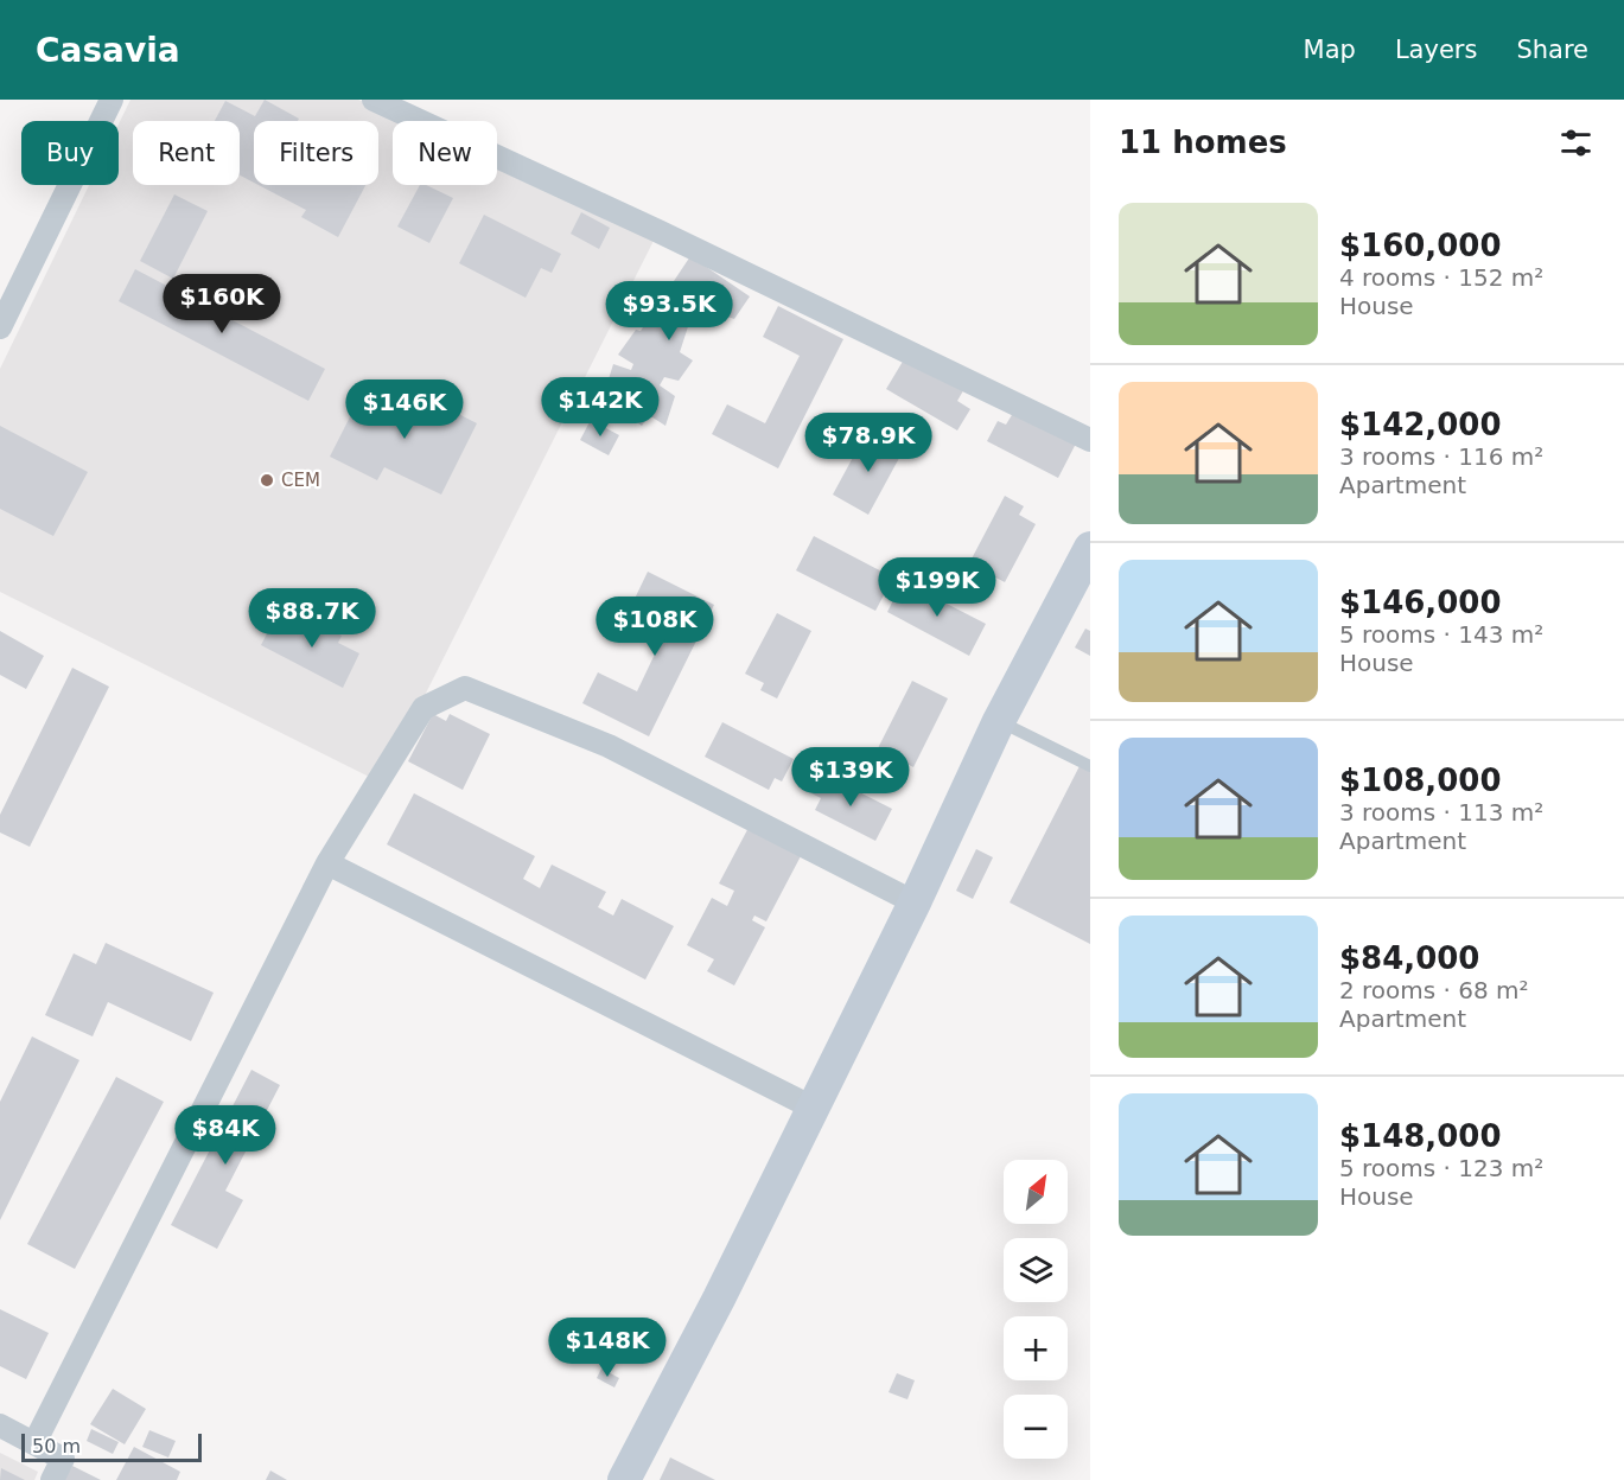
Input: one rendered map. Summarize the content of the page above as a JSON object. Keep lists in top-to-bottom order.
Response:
{
  "places": ["CEM"],
  "scale_bar": "50 m",
  "north": "top right",
  "page": {
    "header": "Casavia",
    "nav": ["Map", "Layers", "Share"],
    "heading": "11 homes",
    "chip": [
      "Buy",
      "Rent",
      "Filters",
      "New"
    ],
    "list": [
      {
        "name": "$160,000",
        "note": "4 rooms · 152 m² · House"
      },
      {
        "name": "$142,000",
        "note": "3 rooms · 116 m² · Apartment"
      },
      {
        "name": "$146,000",
        "note": "5 rooms · 143 m² · House"
      },
      {
        "name": "$108,000",
        "note": "3 rooms · 113 m² · Apartment"
      },
      {
        "name": "$84,000",
        "note": "2 rooms · 68 m² · Apartment"
      },
      {
        "name": "$148,000",
        "note": "5 rooms · 123 m² · House"
      }
    ],
    "price": [
      "$160K",
      "$93.5K",
      "$142K",
      "$146K",
      "$78.9K",
      "$199K",
      "$88.7K",
      "$108K",
      "$139K",
      "$84K",
      "$148K"
    ],
    "map_buttons": ["+", "−"],
    "scale": "50 m"
  }
}
